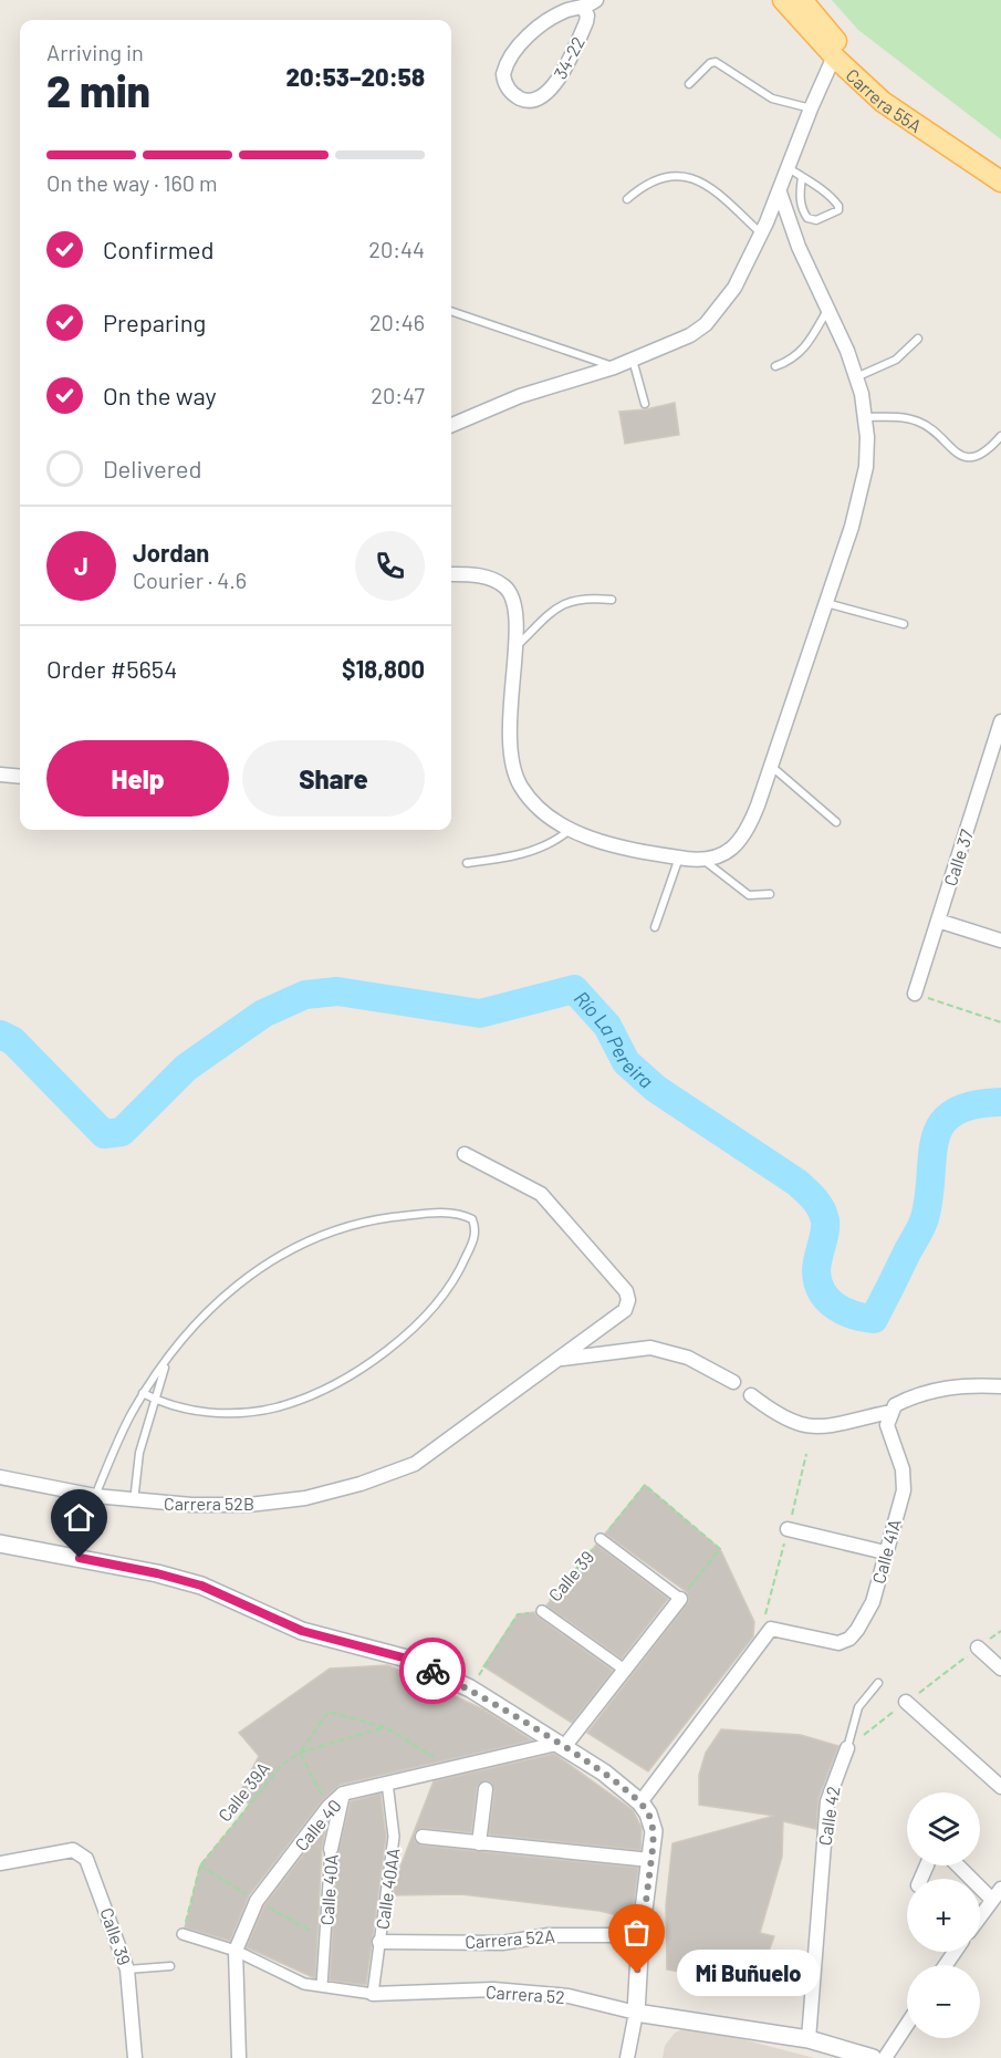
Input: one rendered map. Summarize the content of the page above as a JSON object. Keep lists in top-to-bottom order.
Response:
{
  "streets": {
    "main road": ["Carrera 55A"],
    "street": [
      "34-22",
      "Calle 37",
      "Carrera 52B",
      "Calle 41A",
      "Calle 39",
      "Calle 42",
      "Calle 40",
      "Calle 40AA",
      "Calle 40A",
      "Carrera 52A",
      "Carrera 52"
    ],
    "path": ["Calle 39A"]
  },
  "crossings": [
    ["Calle 39A", "Carrera 52"],
    ["Calle 42", "Carrera 52"],
    ["Calle 40", "Calle 40AA"],
    ["Calle 40", "Calle 40A"],
    ["Calle 40", "Carrera 52"],
    ["Calle 40AA", "Carrera 52A"],
    ["Calle 40AA", "Carrera 52"],
    ["Calle 40A", "Carrera 52"]
  ],
  "water": ["Río La Pereira"],
  "places": ["Mi Buñuelo"],
  "page": {
    "heading": ["2 min", "Arriving in", "20:53–20:58"],
    "panel": [
      "Jordan",
      "Courier · 4.6",
      "Order #5654",
      "$18,800"
    ],
    "bar": "On the way · 160 m",
    "list": [
      ["Confirmed", "20:44"],
      ["Preparing", "20:46"],
      ["On the way", "20:47"],
      "Delivered"
    ],
    "round": "J",
    "buttons": ["Help", "Share"],
    "map_buttons": ["+", "−"],
    "bubble": "Mi Buñuelo"
  }
}
